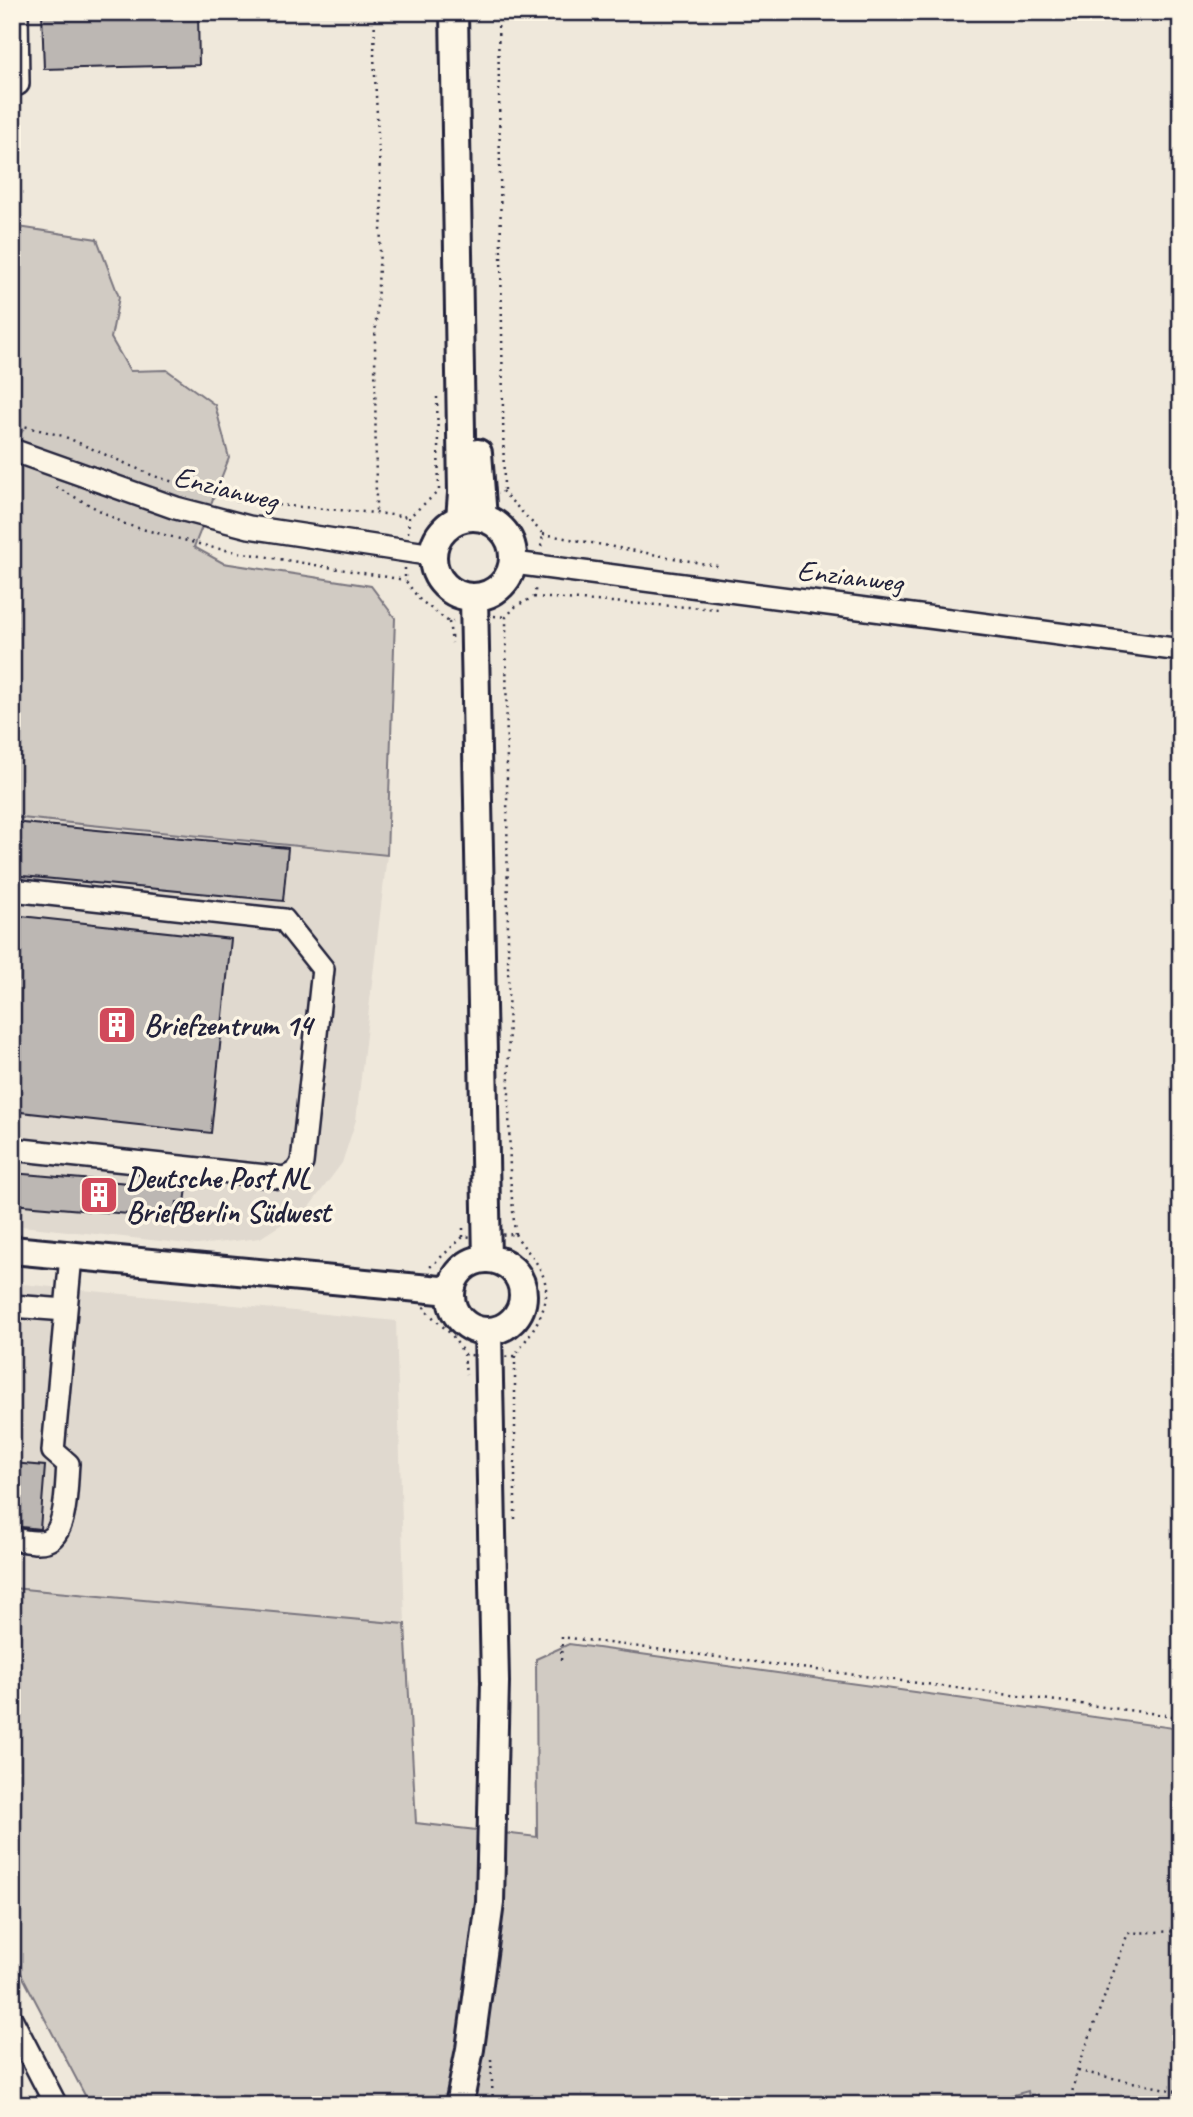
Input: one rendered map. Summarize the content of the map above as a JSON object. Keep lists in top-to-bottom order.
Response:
{
  "streets": {
    "street": ["Enzianweg"]
  },
  "places": {
    "building": ["Briefzentrum 14", "Deutsche Post NL BriefBerlin Südwest"]
  }
}
